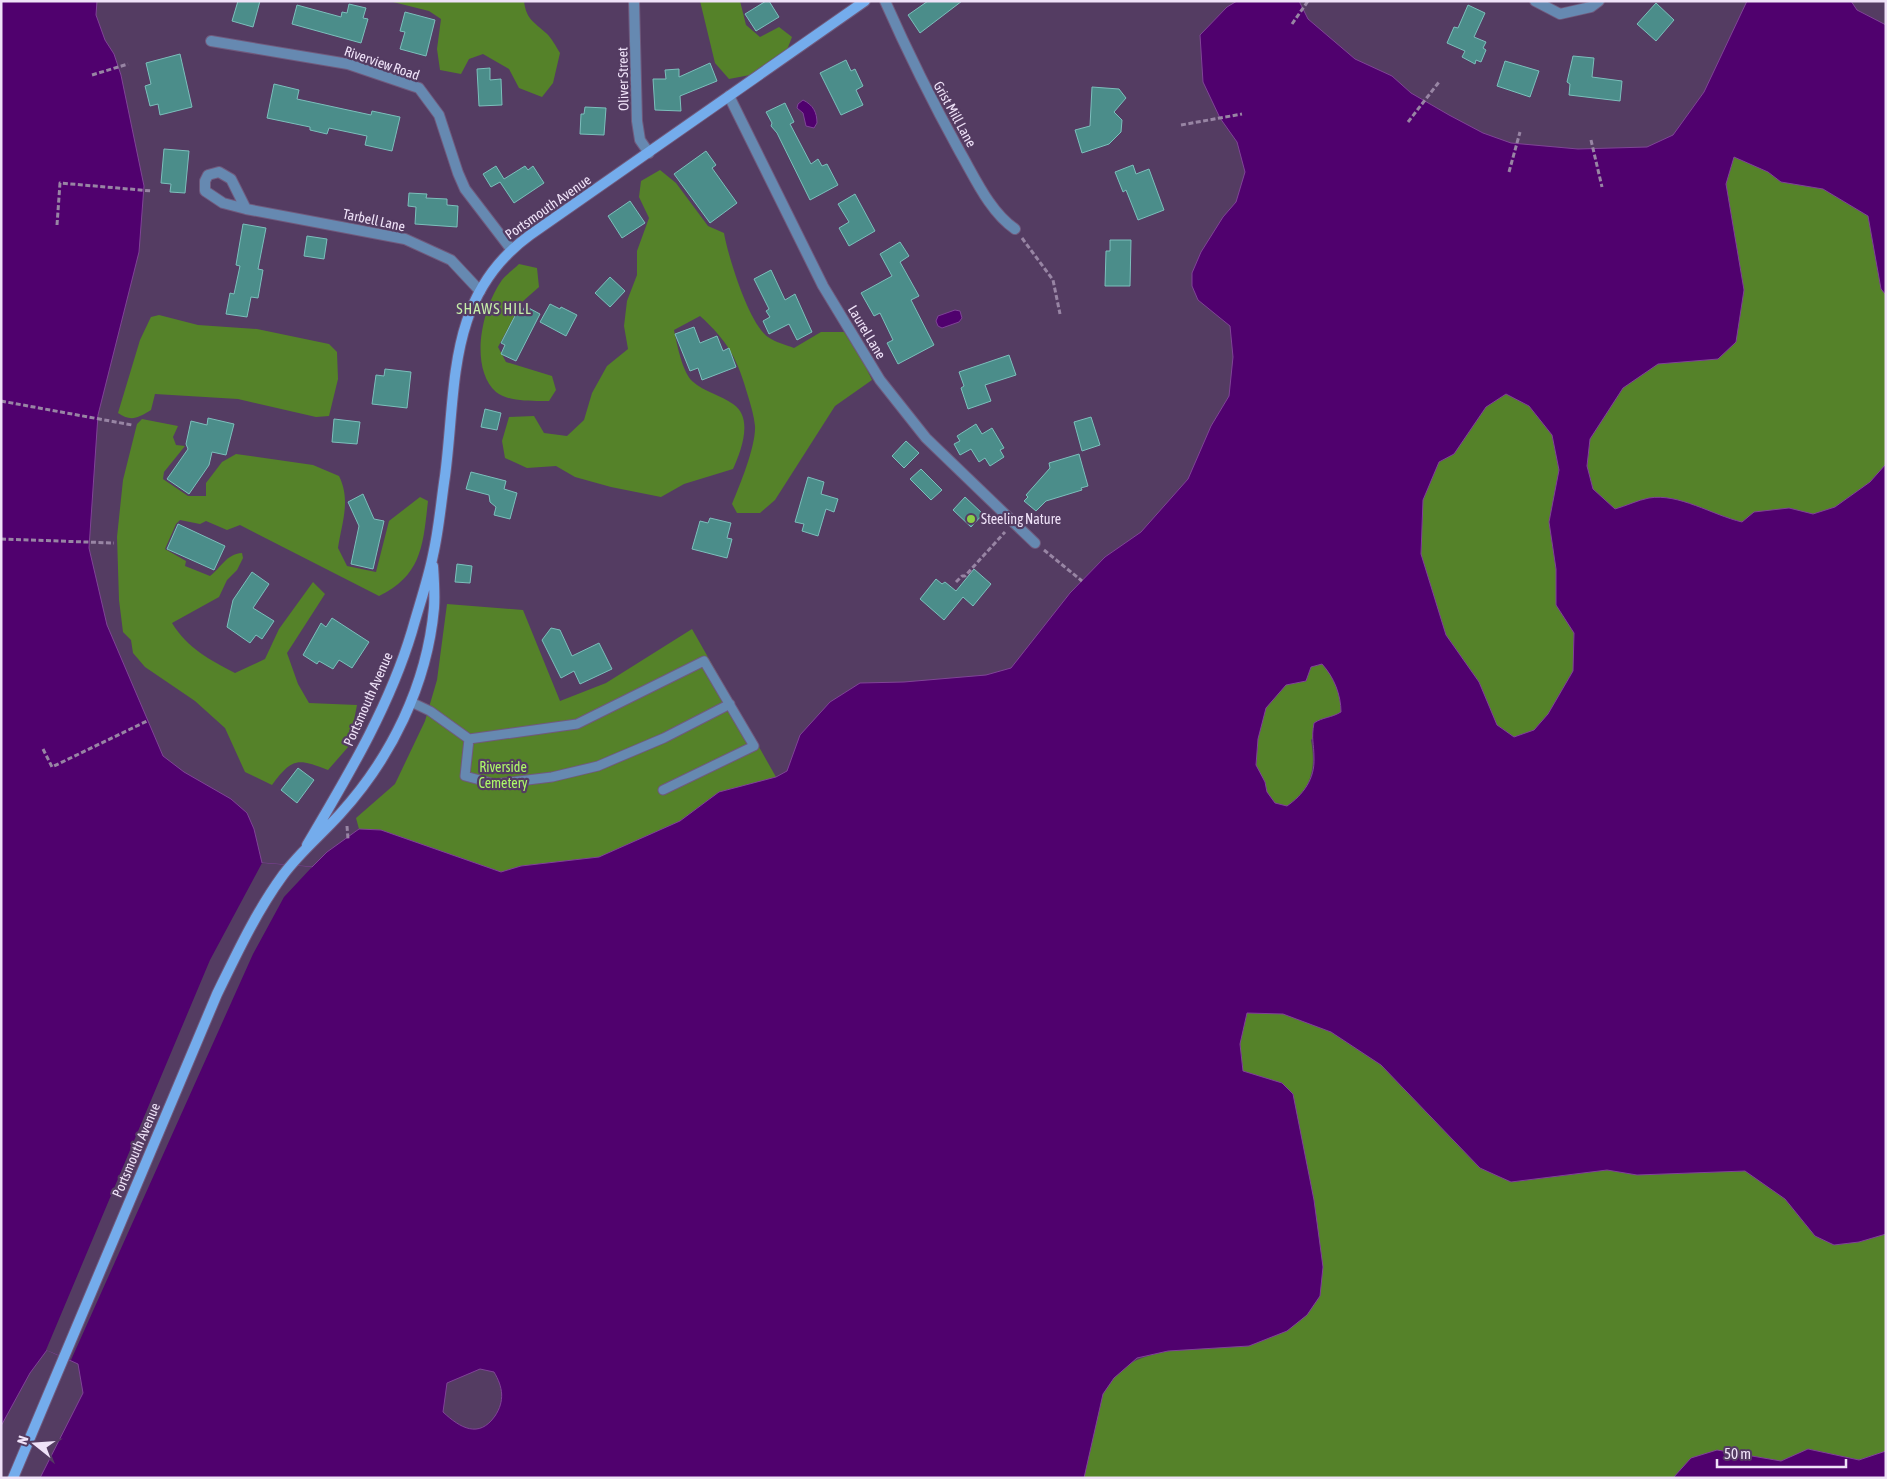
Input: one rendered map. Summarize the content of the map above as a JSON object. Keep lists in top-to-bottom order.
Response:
{
  "streets": {
    "main road": ["Portsmouth Avenue"],
    "street": [
      "Riverview Road",
      "Oliver Street",
      "Grist Mill Lane",
      "Tarbell Lane",
      "Laurel Lane"
    ]
  },
  "crossings": [
    ["Riverview Road", "Portsmouth Avenue"],
    ["Oliver Street", "Portsmouth Avenue"],
    ["Portsmouth Avenue", "Tarbell Lane"],
    ["Portsmouth Avenue", "Laurel Lane"]
  ],
  "districts": ["SHAWS HILL"],
  "parks": ["Riverside Cemetery"],
  "places": ["Steeling Nature"],
  "scale_bar": "50 m",
  "north": "left"
}
